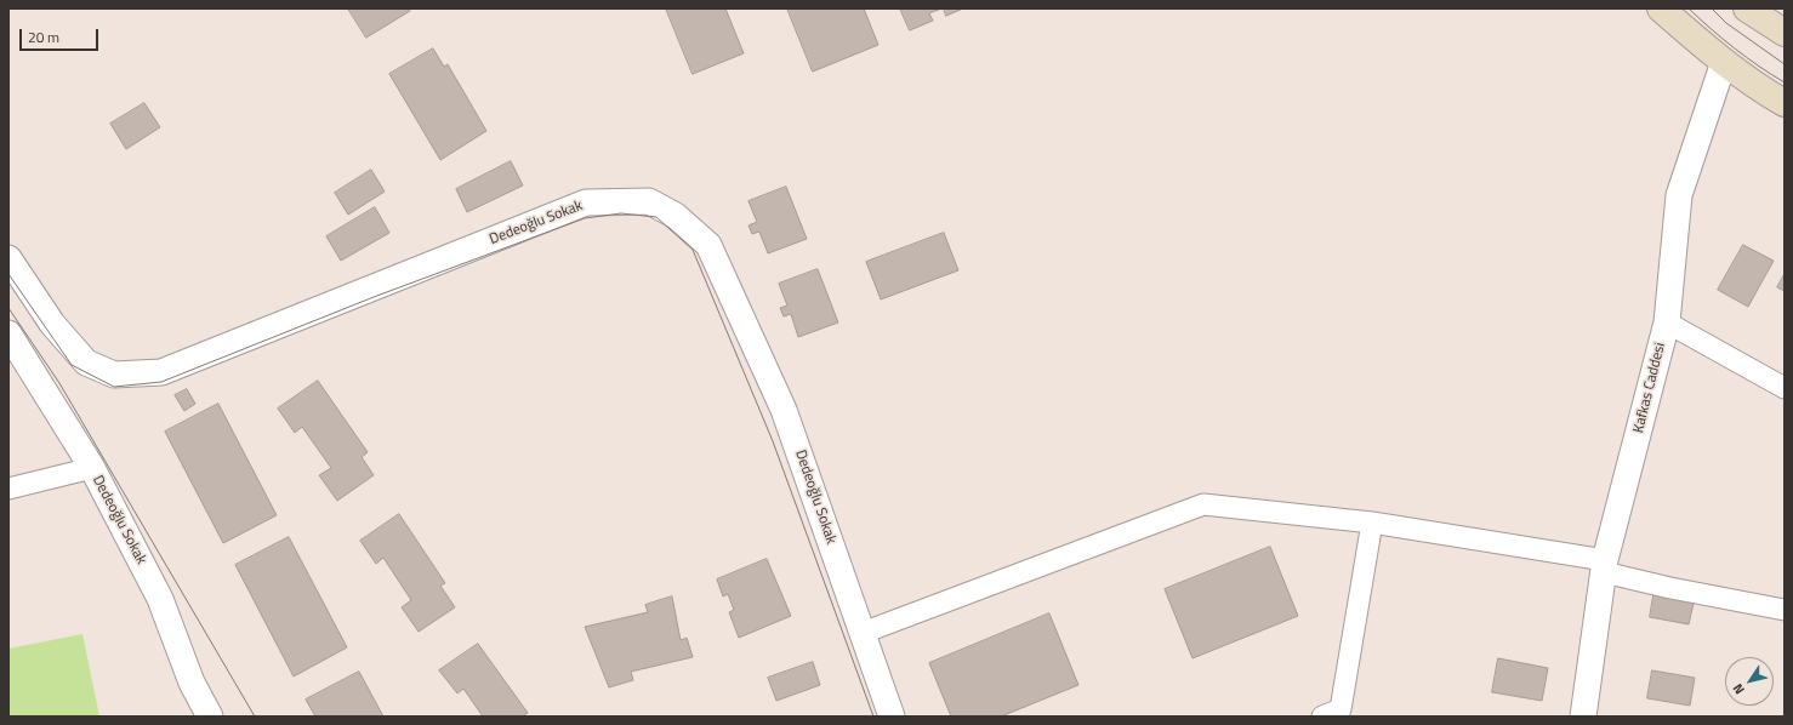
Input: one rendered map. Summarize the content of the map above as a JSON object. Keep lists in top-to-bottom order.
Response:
{
  "streets": {
    "street": ["Dedeoğlu Sokak", "Kafkas Caddesi"]
  },
  "scale_bar": "20 m",
  "north": "bottom left"
}
